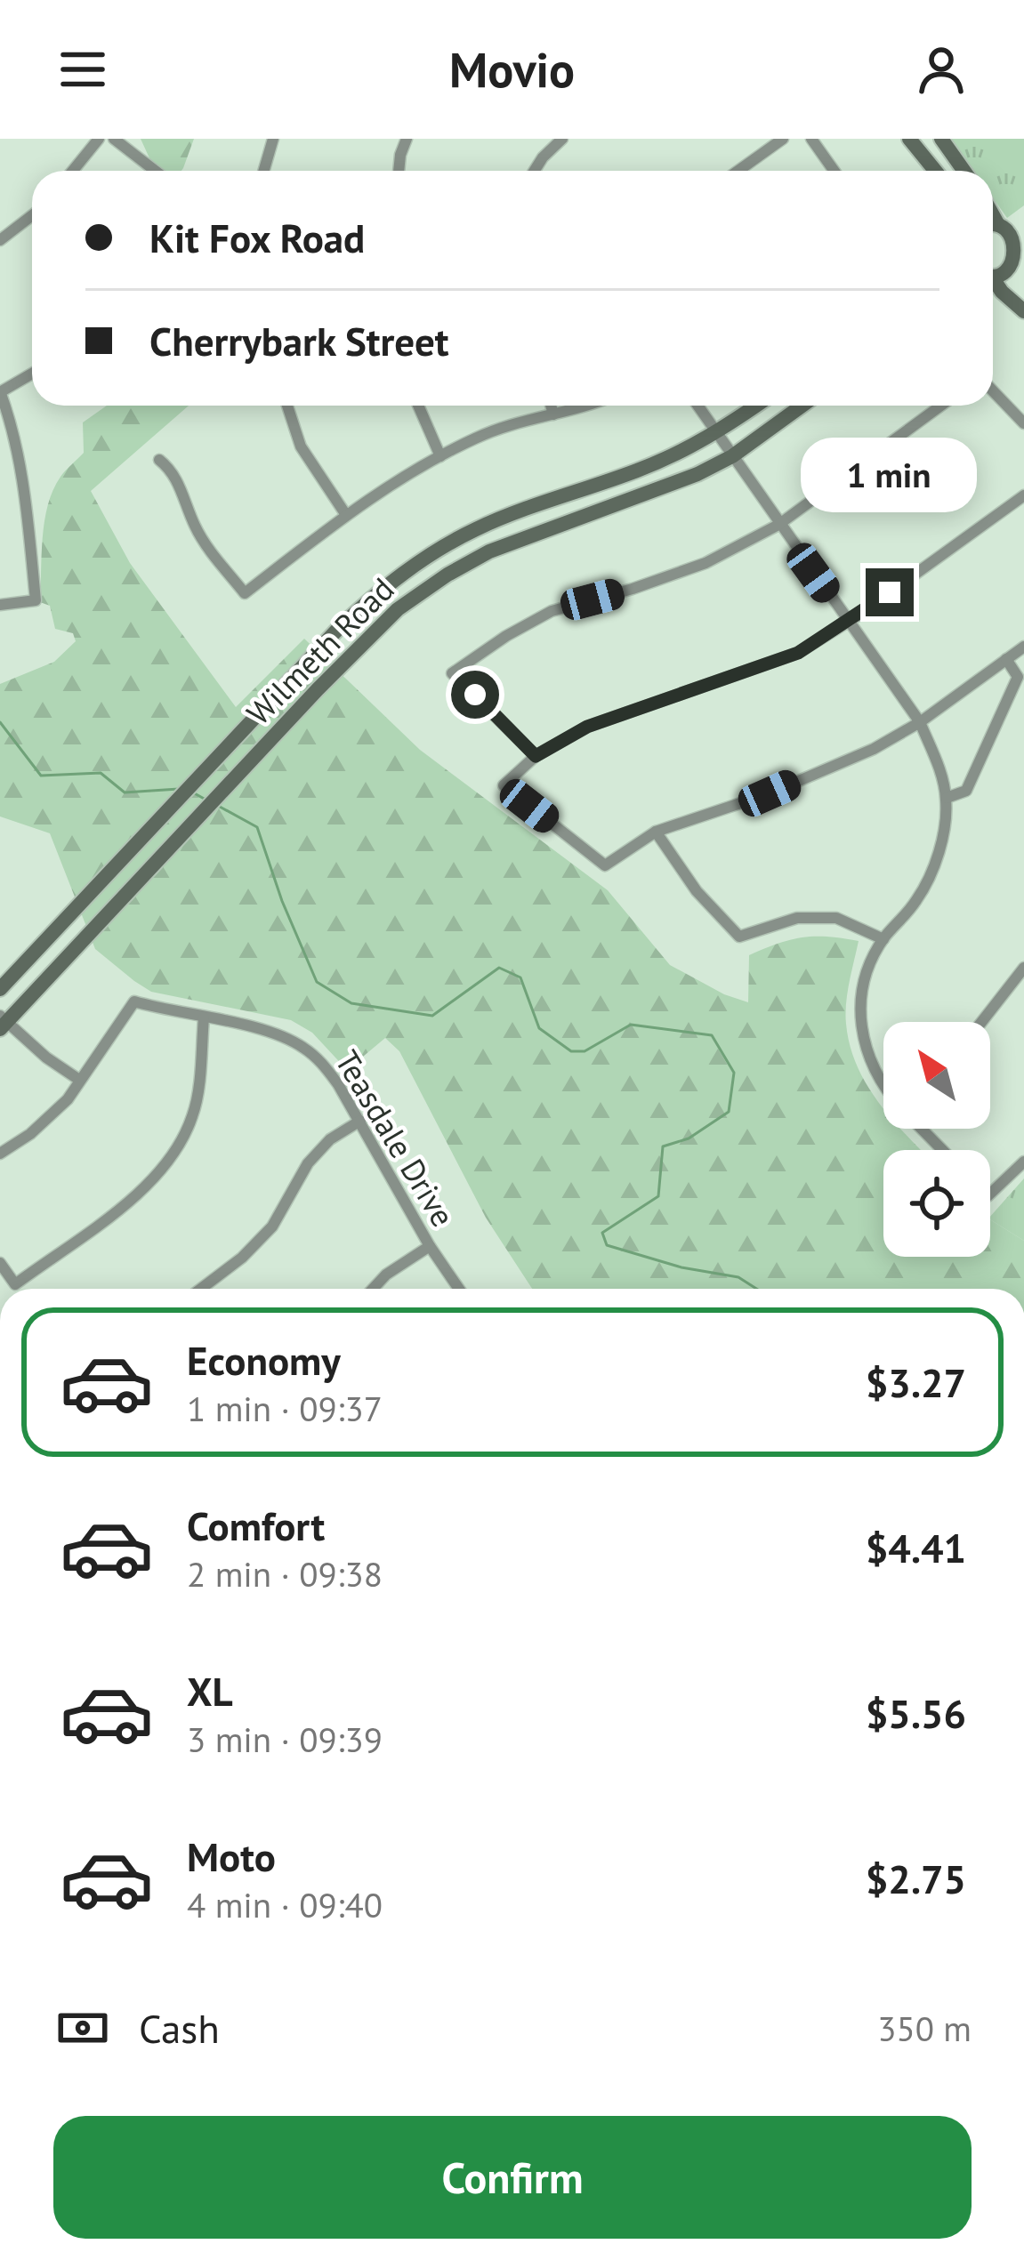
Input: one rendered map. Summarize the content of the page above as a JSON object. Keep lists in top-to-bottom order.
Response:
{
  "streets": {
    "street": ["Wilmeth Road", "Teasdale Drive"]
  },
  "north": "top left",
  "page": {
    "header": "Movio",
    "banner": ["Kit Fox Road", "Cherrybark Street"],
    "bubble": "1 min",
    "list": [
      {
        "name": "Economy",
        "note": "1 min · 09:37",
        "value": "$3.27"
      },
      {
        "name": "Comfort",
        "note": "2 min · 09:38",
        "value": "$4.41"
      },
      {
        "name": "XL",
        "note": "3 min · 09:39",
        "value": "$5.56"
      },
      {
        "name": "Moto",
        "note": "4 min · 09:40",
        "value": "$2.75"
      }
    ],
    "pay": ["Cash", "350 m"],
    "buttons": "Confirm"
  }
}
